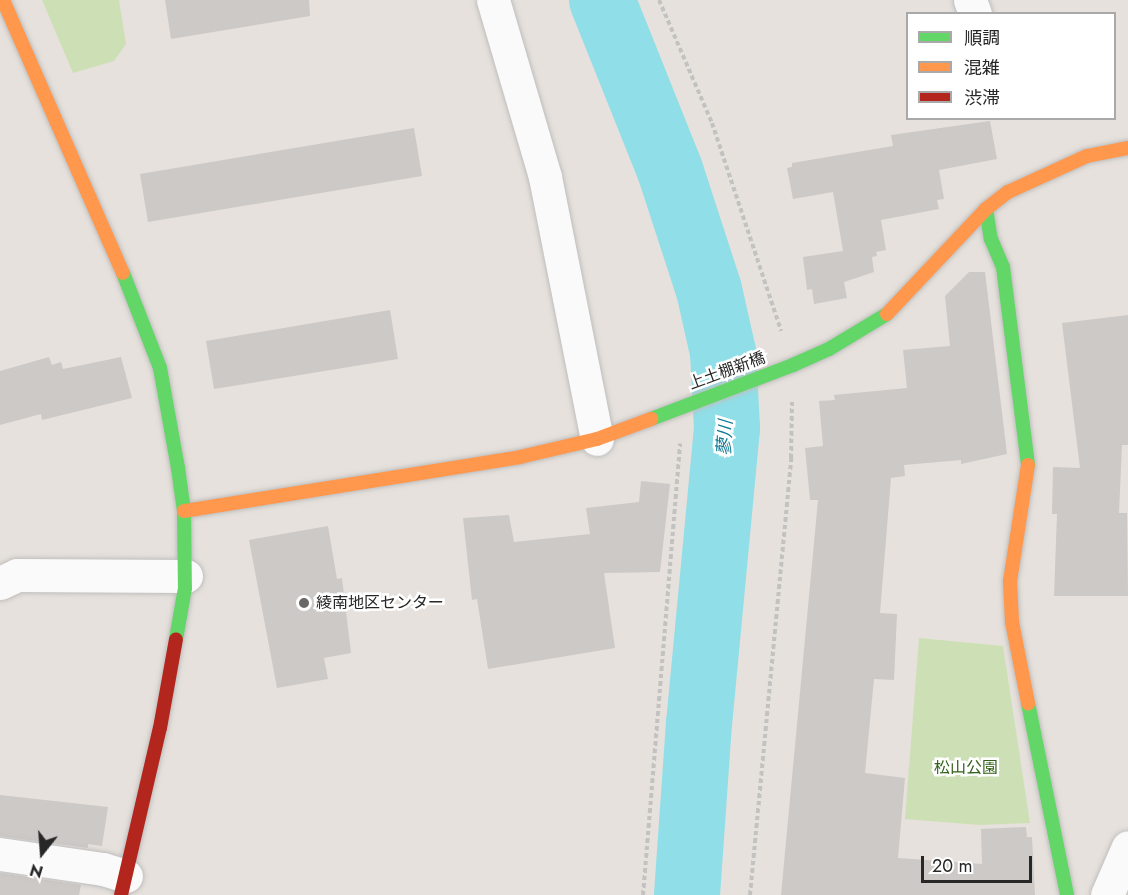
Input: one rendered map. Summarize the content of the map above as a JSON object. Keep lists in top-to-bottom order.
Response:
{
  "streets": {
    "street": ["上土棚新橋"]
  },
  "water": ["蓼川"],
  "parks": ["松山公園"],
  "places": ["綾南地区センター"],
  "legend": ["順調", "混雑", "渋滞"],
  "scale_bar": "20 m",
  "north": "bottom"
}
